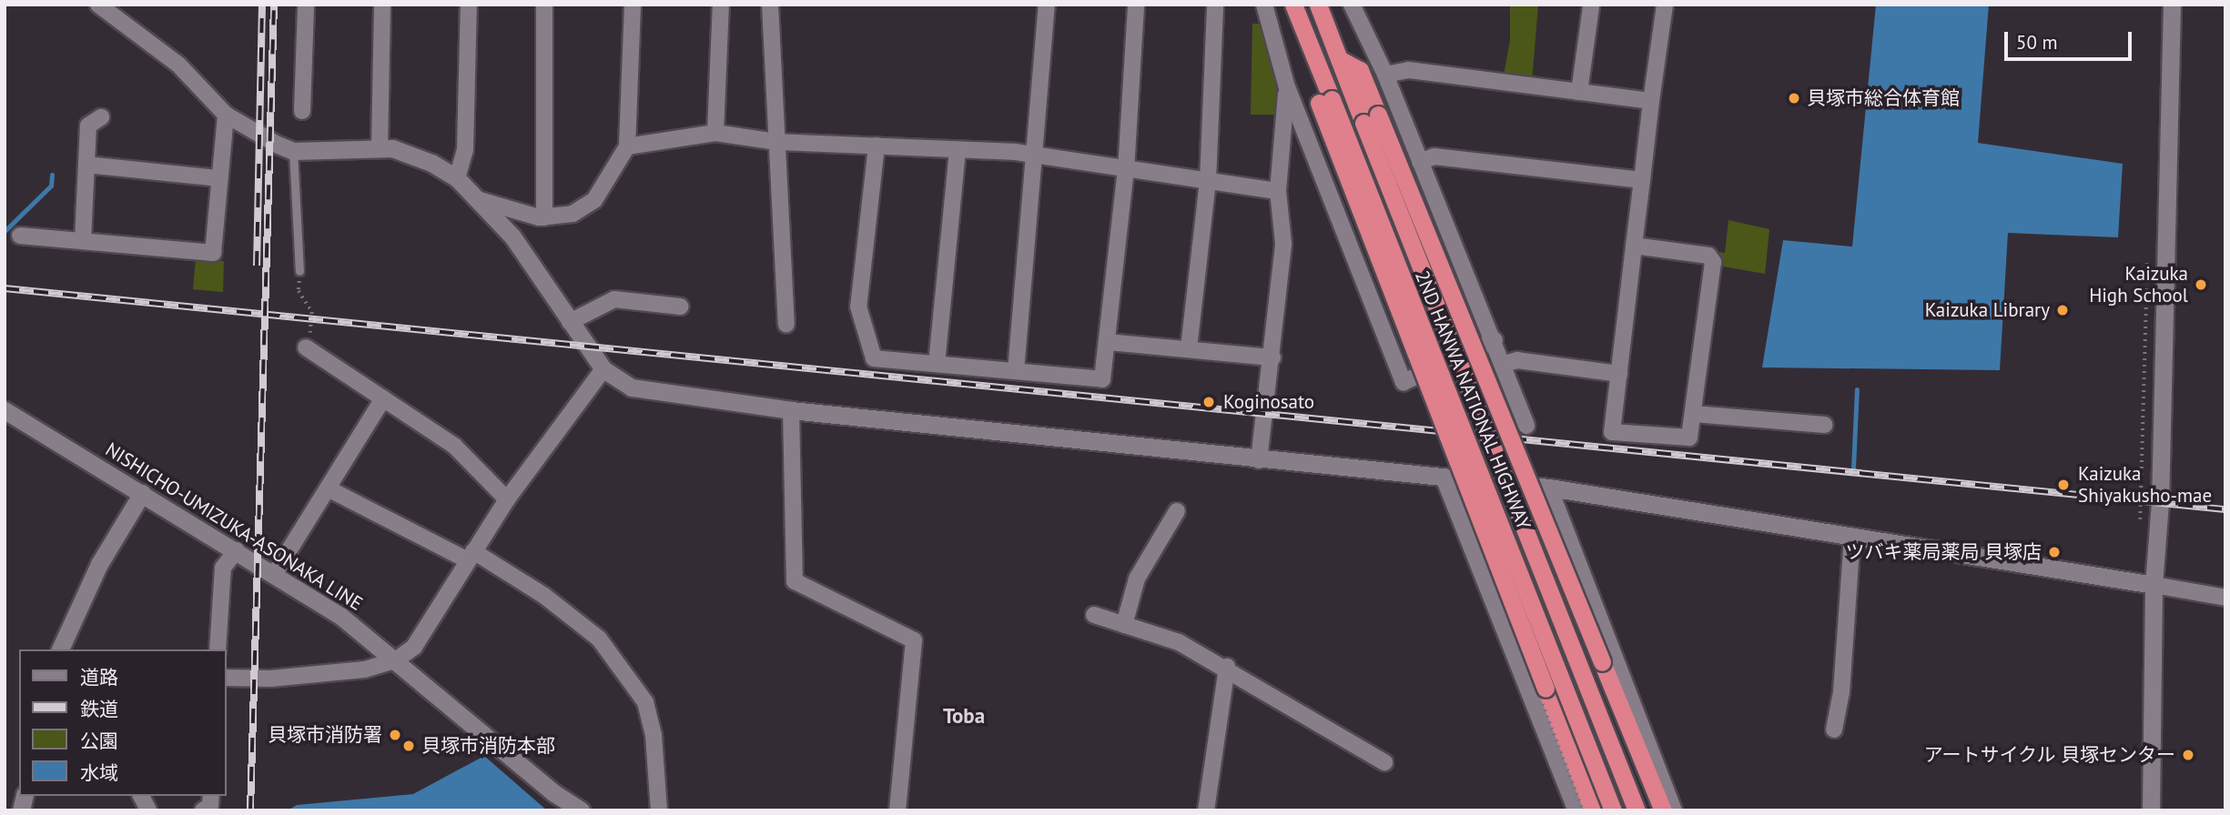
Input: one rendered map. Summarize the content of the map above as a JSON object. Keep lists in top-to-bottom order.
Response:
{
  "streets": {
    "highway": ["2ND HANWA NATIONAL HIGHWAY"],
    "street": ["NISHICHO-UMIZUKA-ASONAKA LINE"]
  },
  "districts": ["Toba"],
  "places": [
    "貝塚市総合体育館",
    "Kaizuka High School",
    "Kaizuka Library",
    "Koginosato",
    "Kaizuka Shiyakusho-mae",
    "ツバキ薬局薬局 貝塚店",
    "貝塚市消防署",
    "貝塚市消防本部",
    "アートサイクル 貝塚センター"
  ],
  "legend": [
    "道路",
    "鉄道",
    "公園",
    "水域"
  ],
  "scale_bar": "50 m"
}
